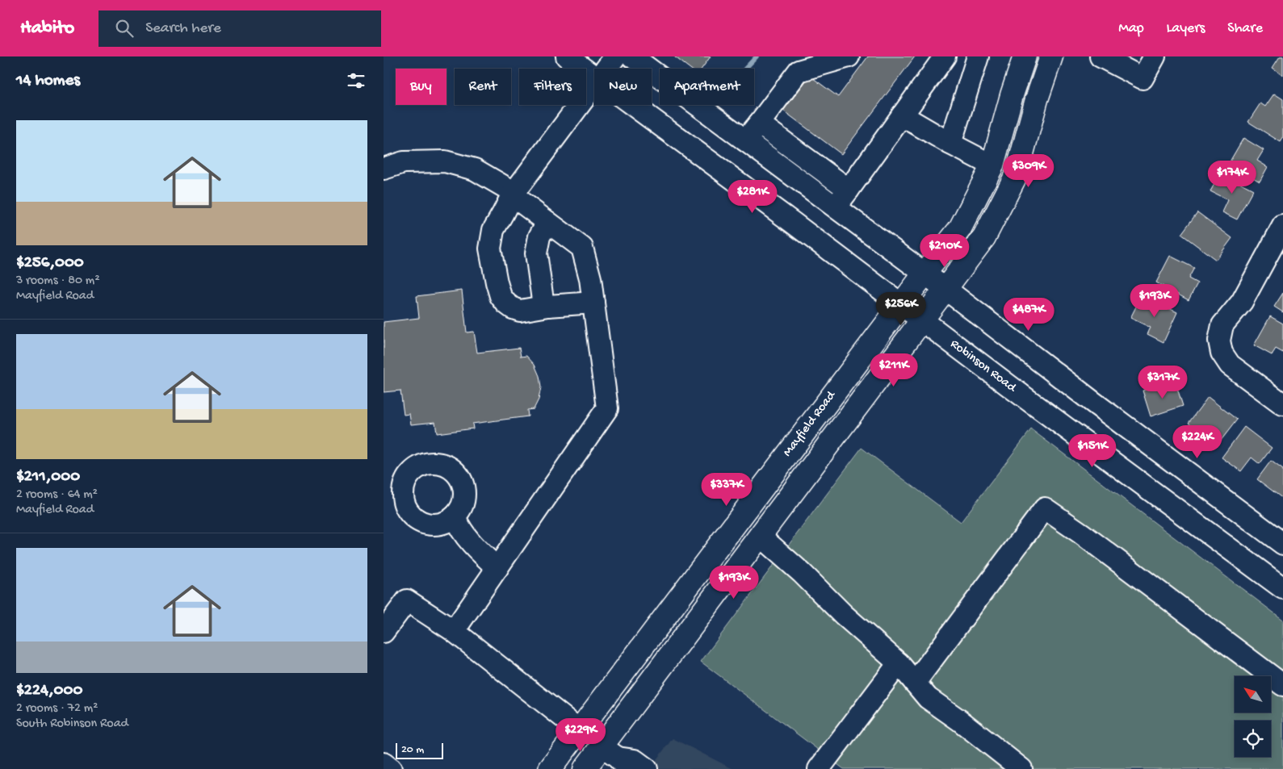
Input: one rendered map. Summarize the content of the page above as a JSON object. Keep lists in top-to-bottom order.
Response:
{
  "streets": {
    "main road": ["Mayfield Road"],
    "street": ["Robinson Road"]
  },
  "crossings": [
    ["Robinson Road", "Mayfield Road"]
  ],
  "scale_bar": "20 m",
  "north": "top left",
  "page": {
    "header": "Habito",
    "search": "Search here",
    "nav": ["Map", "Layers", "Share"],
    "heading": "14 homes",
    "chip": [
      "Buy",
      "Rent",
      "Filters",
      "New",
      "Apartment"
    ],
    "list": [
      {
        "name": "$256,000",
        "note": "3 rooms · 80 m² · Mayfield Road"
      },
      {
        "name": "$211,000",
        "note": "2 rooms · 64 m² · Mayfield Road"
      },
      {
        "name": "$224,000",
        "note": "2 rooms · 72 m² · South Robinson Road"
      }
    ],
    "price": [
      "$309K",
      "$174K",
      "$281K",
      "$210K",
      "$193K",
      "$256K",
      "$487K",
      "$211K",
      "$317K",
      "$224K",
      "$151K",
      "$337K",
      "$193K",
      "$229K"
    ],
    "scale": "20 m"
  }
}
